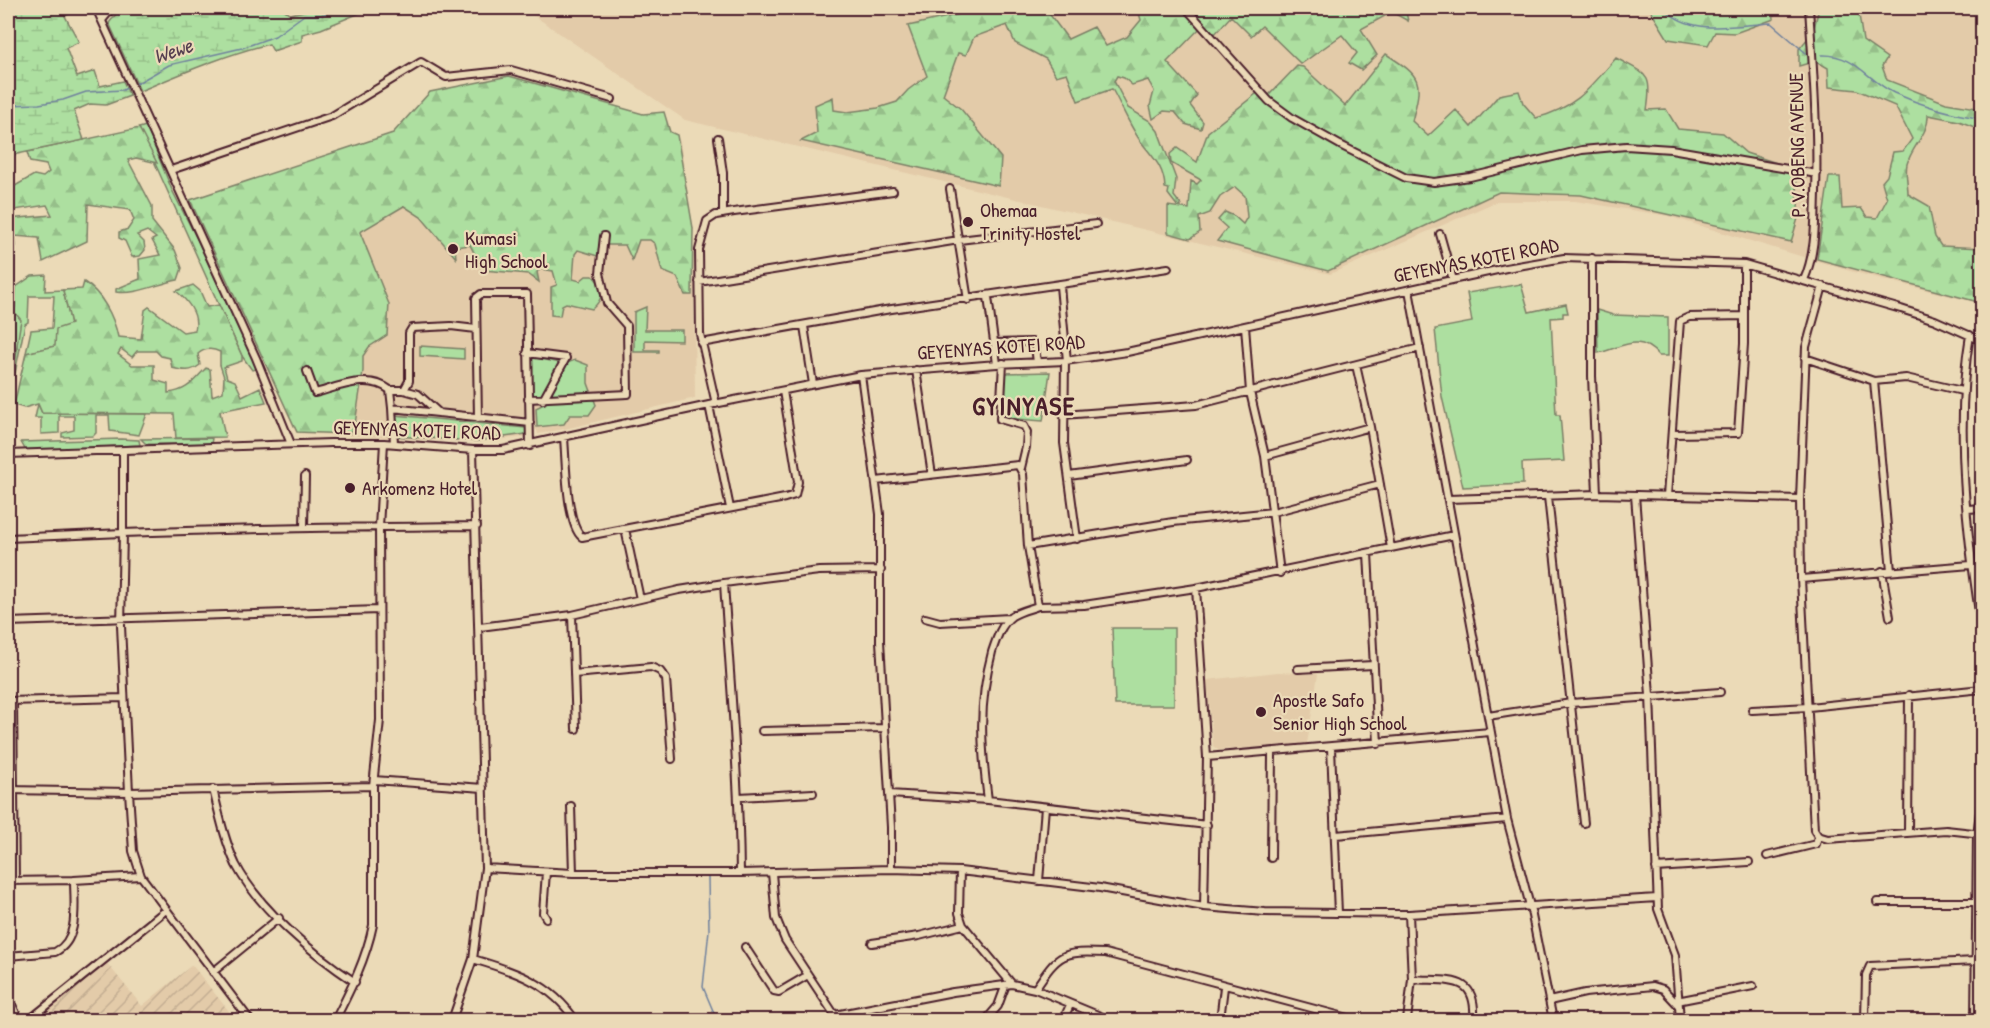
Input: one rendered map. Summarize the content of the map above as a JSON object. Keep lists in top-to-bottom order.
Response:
{
  "streets": {
    "street": ["P.V.OBENG AVENUE", "GEYENYAS KOTEI ROAD"]
  },
  "crossings": [
    ["P.V.OBENG AVENUE", "GEYENYAS KOTEI ROAD"]
  ],
  "districts": ["GYINYASE"],
  "water": ["Wewe"],
  "places": [
    "Ohemaa Trinity Hostel",
    "Kumasi High School",
    "Arkomenz Hotel",
    "Apostle Safo Senior High School"
  ]
}
